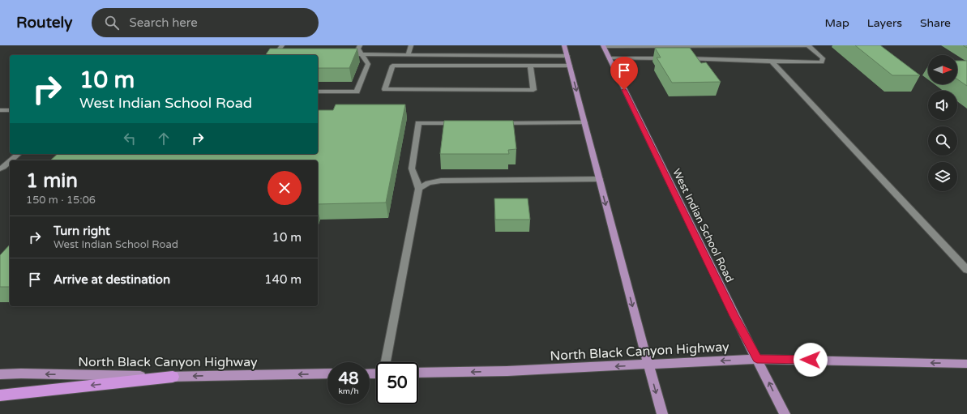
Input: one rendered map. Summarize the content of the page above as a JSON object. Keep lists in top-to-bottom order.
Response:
{
  "streets": {
    "main road": ["West Indian School Road", "North Black Canyon Highway"]
  },
  "crossings": [
    ["West Indian School Road", "North Black Canyon Highway"]
  ],
  "one_way": ["North Black Canyon Highway"],
  "north": "right",
  "page": {
    "header": "Routely",
    "search": "Search here",
    "nav": ["Map", "Layers", "Share"],
    "turn": ["10 m", "West Indian School Road"],
    "heading": ["1 min", "150 m · 15:06"],
    "list": [
      {
        "name": "Turn right",
        "note": "West Indian School Road",
        "value": "10 m"
      },
      {
        "name": "Arrive at destination",
        "value": "140 m"
      }
    ],
    "speed": "48 km/h",
    "limit": "50"
  }
}
